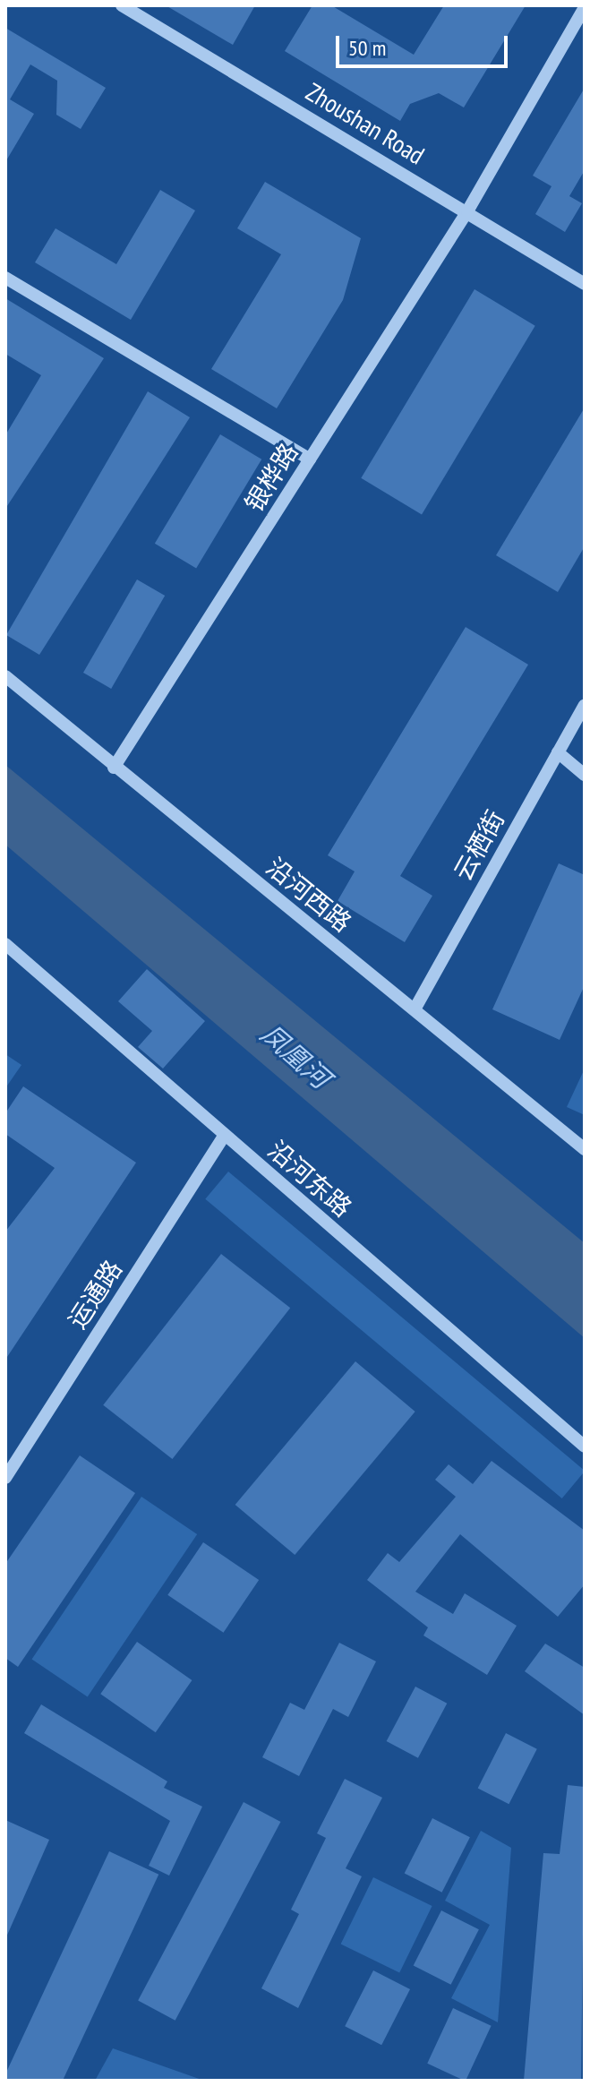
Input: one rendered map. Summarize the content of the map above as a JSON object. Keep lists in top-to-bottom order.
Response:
{
  "streets": {
    "street": [
      "Zhoushan Road",
      "银桦路",
      "云栖街",
      "沿河西路",
      "沿河东路",
      "运通路"
    ]
  },
  "crossings": [
    ["Zhoushan Road", "银桦路"],
    ["银桦路", "沿河西路"],
    ["云栖街", "沿河西路"],
    ["沿河东路", "运通路"]
  ],
  "water": ["凤凰河"],
  "scale_bar": "50 m"
}
